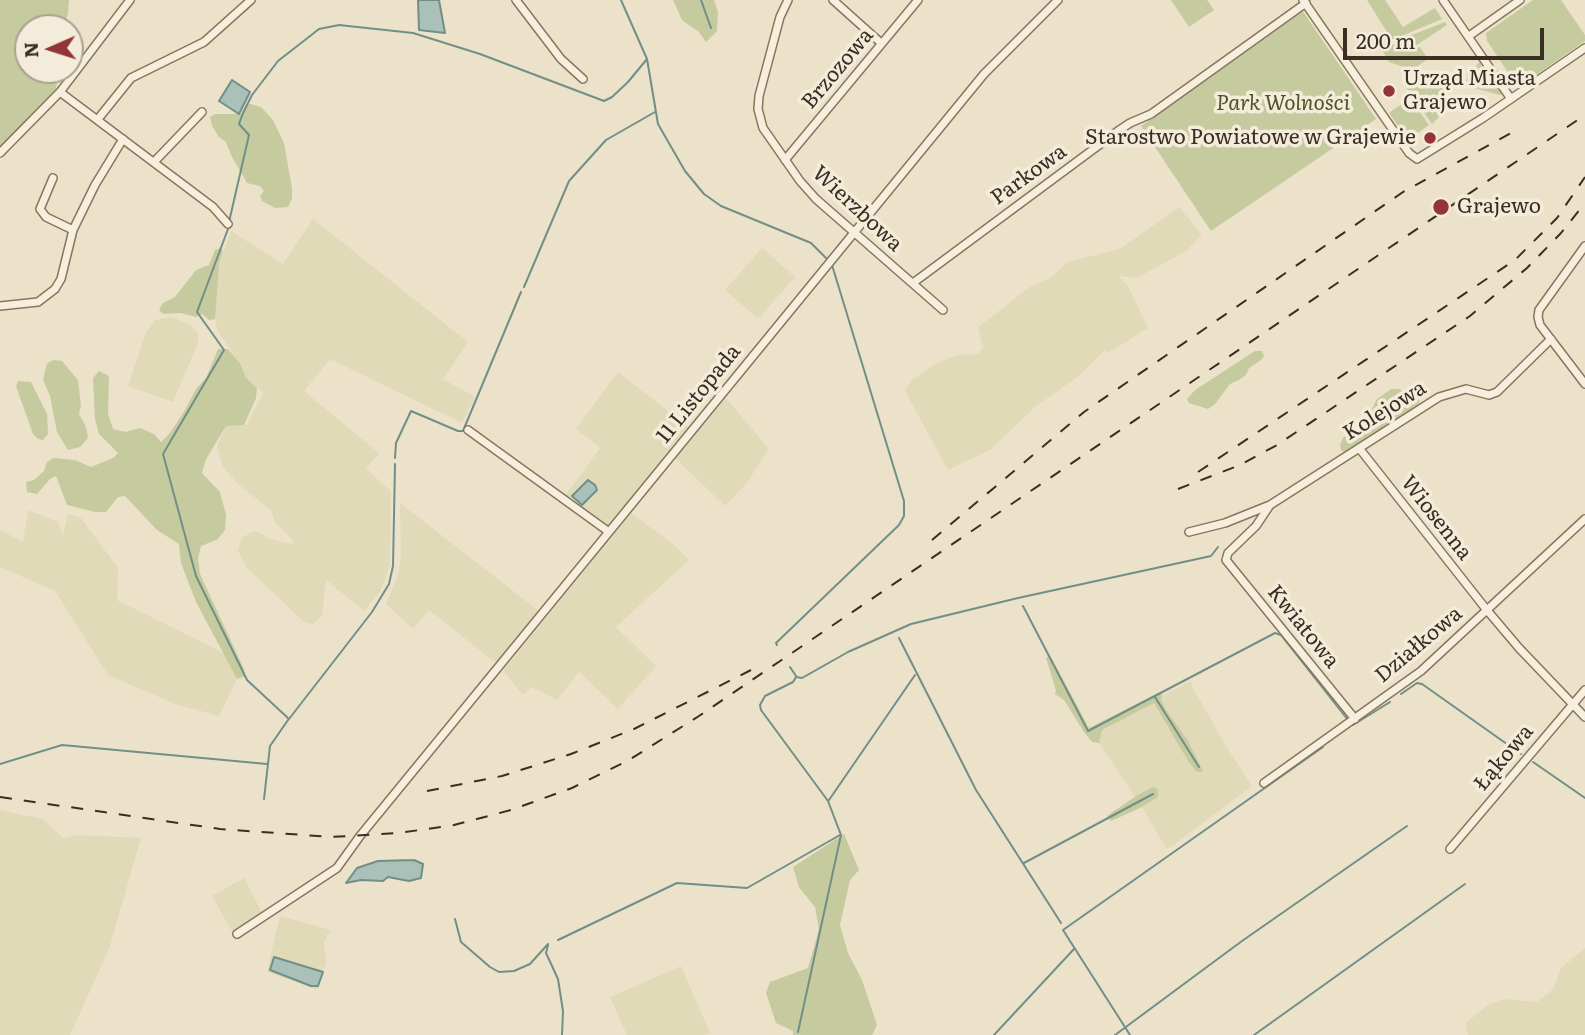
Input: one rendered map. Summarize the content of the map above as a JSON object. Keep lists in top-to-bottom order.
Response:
{
  "streets": {
    "street": [
      "Brzozowa",
      "Parkowa",
      "Wierzbowa",
      "11 Listopada",
      "Kolejowa",
      "Wiosenna",
      "Kwiatowa",
      "Działkowa",
      "Łąkowa"
    ]
  },
  "crossings": [
    ["Brzozowa", "Wierzbowa"],
    ["Parkowa", "Wierzbowa"],
    ["Wierzbowa", "11 Listopada"],
    ["Kolejowa", "Wiosenna"],
    ["Kolejowa", "Kwiatowa"],
    ["Wiosenna", "Działkowa"],
    ["Wiosenna", "Łąkowa"],
    ["Kwiatowa", "Działkowa"]
  ],
  "parks": ["Park Wolności"],
  "places": ["Urząd Miasta Grajewo", "Starostwo Powiatowe w Grajewie", "Grajewo"],
  "scale_bar": "200 m",
  "north": "left"
}
